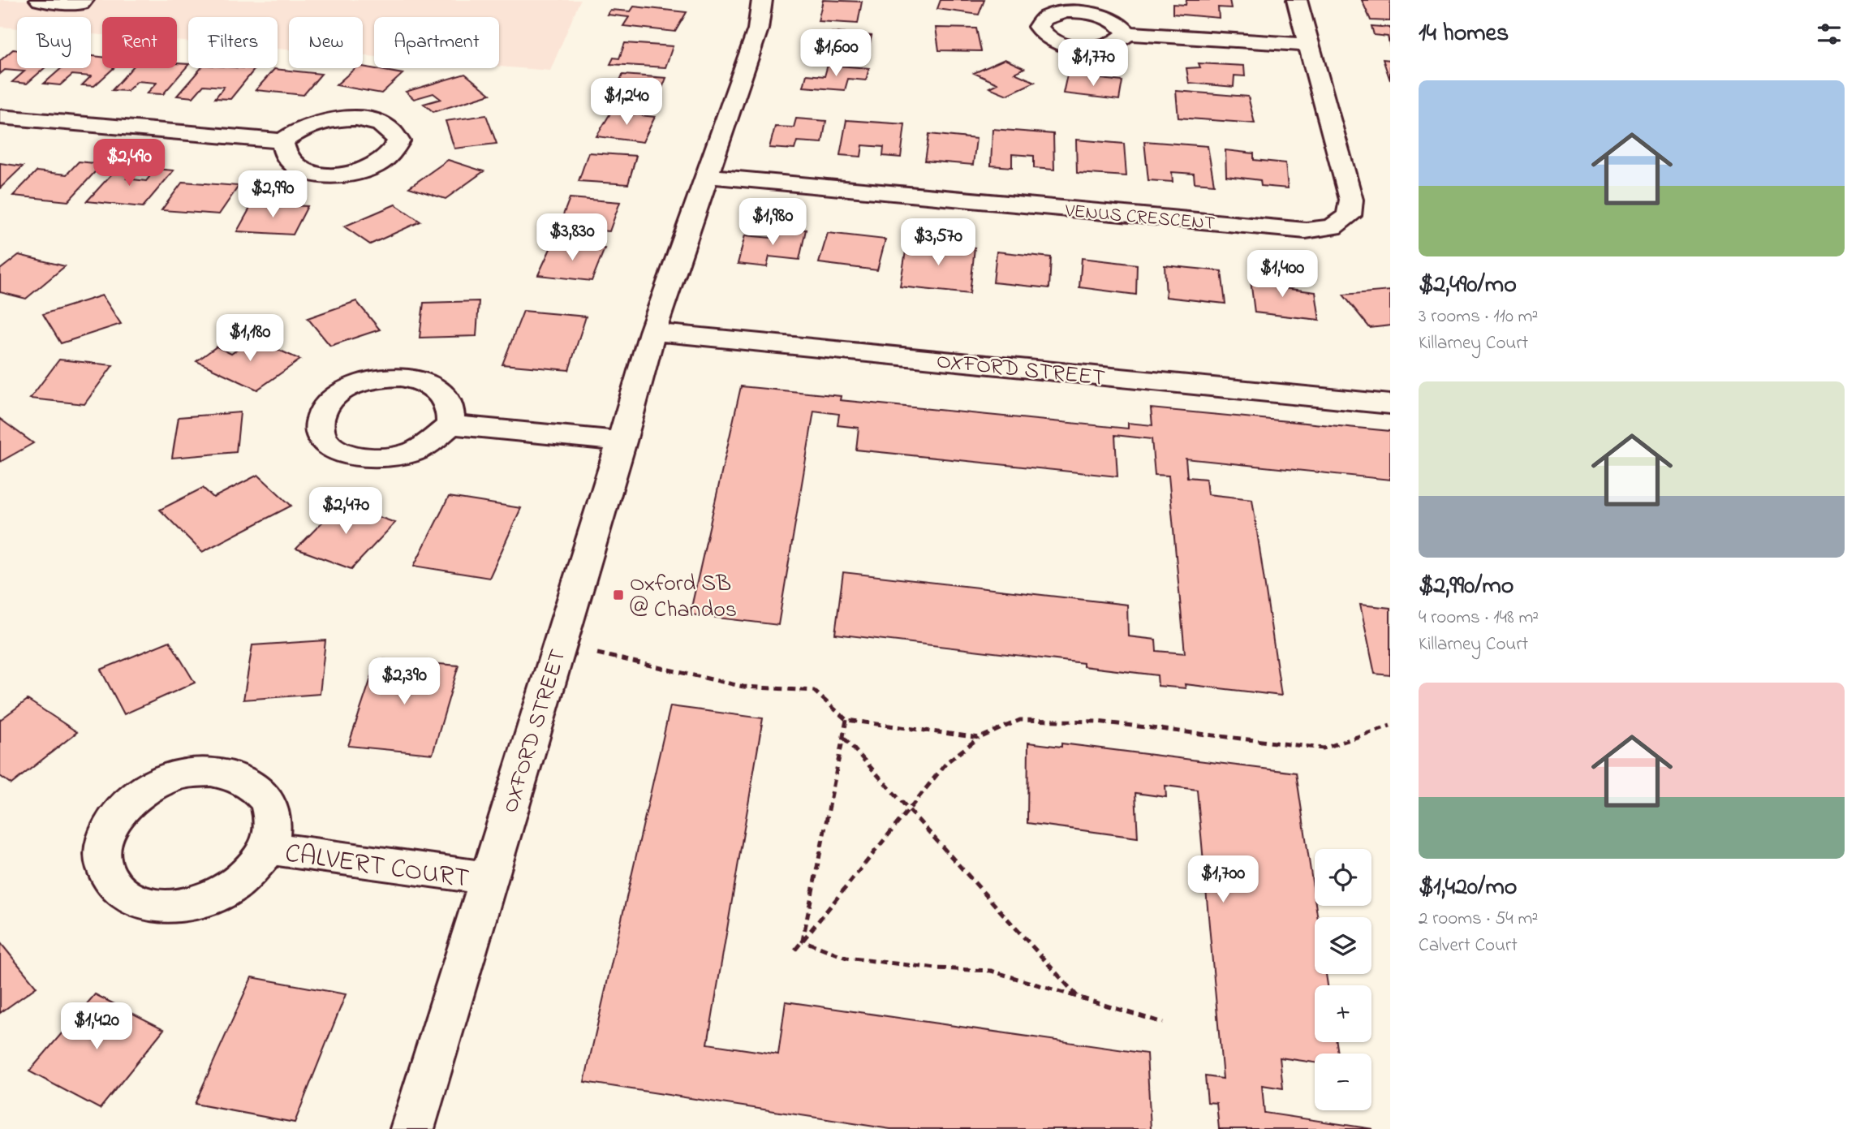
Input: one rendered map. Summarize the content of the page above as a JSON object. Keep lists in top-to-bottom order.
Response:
{
  "streets": {
    "street": ["VENUS CRESCENT", "OXFORD STREET", "CALVERT COURT"]
  },
  "crossings": [
    ["VENUS CRESCENT", "OXFORD STREET"],
    ["OXFORD STREET", "CALVERT COURT"]
  ],
  "places": {
    "transit": ["Oxford SB @ Chandos"]
  },
  "page": {
    "heading": "14 homes",
    "chip": [
      "Buy",
      "Rent",
      "Filters",
      "New",
      "Apartment"
    ],
    "price": [
      "$1,600",
      "$1,770",
      "$1,240",
      "$2,490",
      "$2,990",
      "$1,980",
      "$3,830",
      "$3,570",
      "$1,400",
      "$1,180",
      "$2,470",
      "$2,390",
      "$1,700",
      "$1,420"
    ],
    "list": [
      {
        "name": "$2,490/mo",
        "note": "3 rooms · 110 m² · Killarney Court"
      },
      {
        "name": "$2,990/mo",
        "note": "4 rooms · 148 m² · Killarney Court"
      },
      {
        "name": "$1,420/mo",
        "note": "2 rooms · 54 m² · Calvert Court"
      }
    ],
    "map_buttons": ["+", "−"]
  }
}
